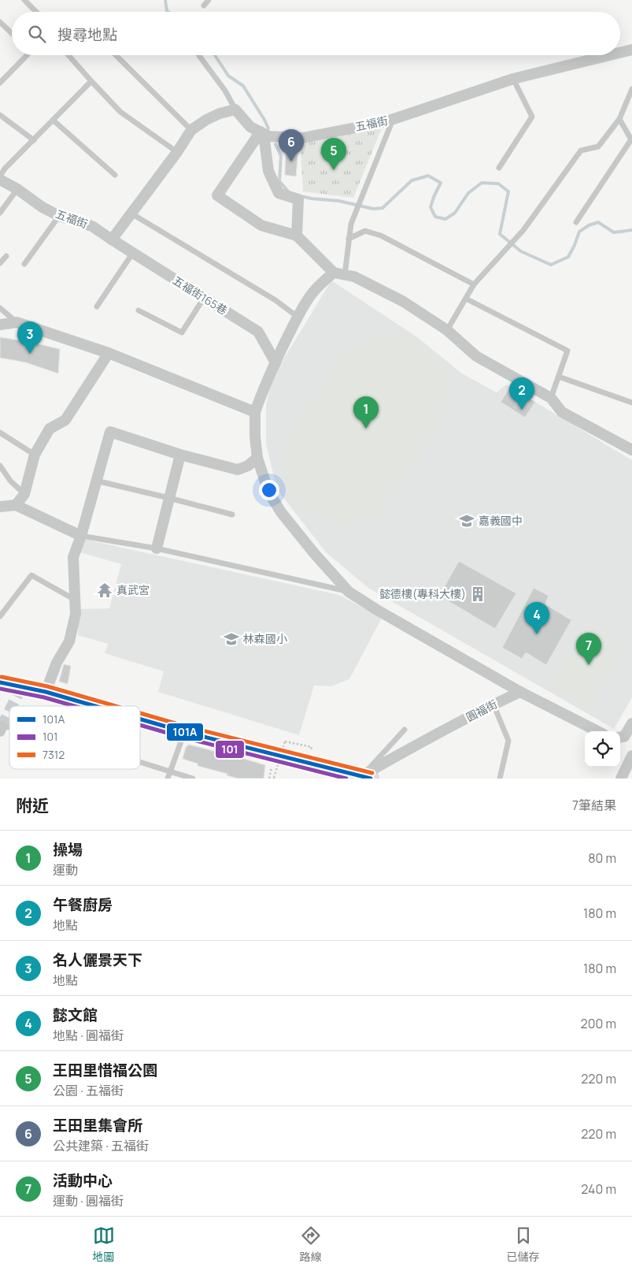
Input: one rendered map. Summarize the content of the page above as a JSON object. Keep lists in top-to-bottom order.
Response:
{
  "streets": {
    "street": ["五福街", "五福街165巷", "圓福街"]
  },
  "crossings": [
    ["五福街", "五福街165巷"]
  ],
  "places": {
    "school or university": ["嘉義國中", "林森國小"],
    "temple": ["真武宮"],
    "building": ["懿德樓(專科大樓)"]
  },
  "lines": ["transit line 7312", "transit line 101A", "transit line 101"],
  "legend": ["101A", "101", "7312"],
  "page": {
    "search": "搜尋地點",
    "pins": [
      "6",
      "5",
      "3",
      "2",
      "1",
      "4",
      "7"
    ],
    "heading": ["附近", "7筆結果"],
    "list": [
      {
        "mark": "1",
        "name": "操場",
        "note": "運動",
        "value": "80 m"
      },
      {
        "mark": "2",
        "name": "午餐廚房",
        "note": "地點",
        "value": "180 m"
      },
      {
        "mark": "3",
        "name": "名人儷景天下",
        "note": "地點",
        "value": "180 m"
      },
      {
        "mark": "4",
        "name": "懿文館",
        "note": "地點 · 圓福街",
        "value": "200 m"
      },
      {
        "mark": "5",
        "name": "王田里惜福公園",
        "note": "公園 · 五福街",
        "value": "220 m"
      },
      {
        "mark": "6",
        "name": "王田里集會所",
        "note": "公共建築 · 五福街",
        "value": "220 m"
      },
      {
        "mark": "7",
        "name": "活動中心",
        "note": "運動 · 圓福街",
        "value": "240 m"
      }
    ],
    "nav": ["地圖", "路線", "已儲存"]
  }
}
